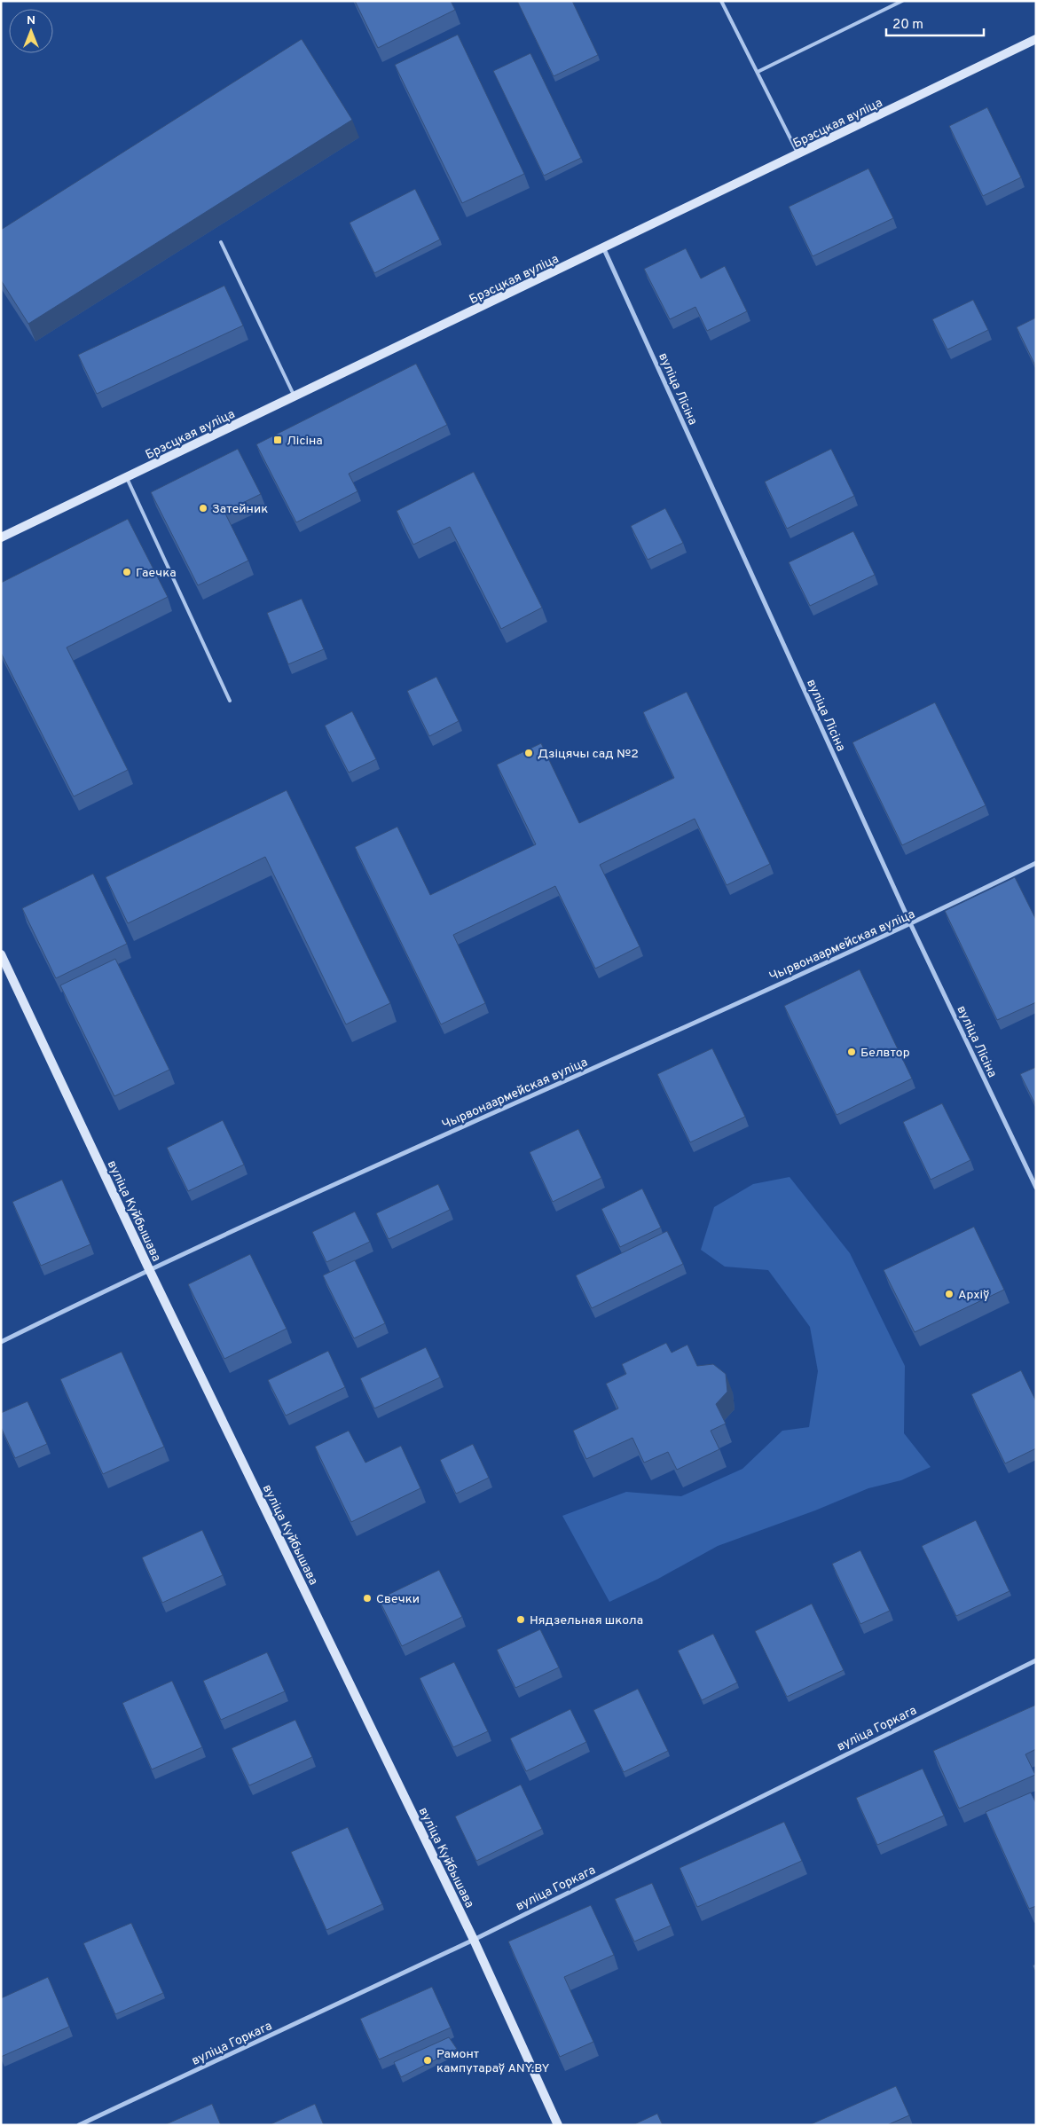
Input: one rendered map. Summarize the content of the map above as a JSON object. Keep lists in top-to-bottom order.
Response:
{
  "streets": {
    "street": [
      "Брэсцкая вуліца",
      "вуліца Лісіна",
      "Чырвонаармейская вуліца",
      "вуліца Куйбышава",
      "вуліца Горкага"
    ]
  },
  "crossings": [
    ["Брэсцкая вуліца", "вуліца Лісіна"],
    ["вуліца Лісіна", "Чырвонаармейская вуліца"],
    ["Чырвонаармейская вуліца", "вуліца Куйбышава"],
    ["вуліца Куйбышава", "вуліца Горкага"]
  ],
  "places": {
    "transit": ["Лісіна"],
    "other": [
      "Затейник",
      "Гаечка",
      "Дзіцячы сад №2",
      "Белвтор",
      "Архіў",
      "Свечки",
      "Нядзельная школа",
      "Рамонт кампутараў ANY.BY"
    ]
  },
  "scale_bar": "20 m",
  "north": "top"
}
